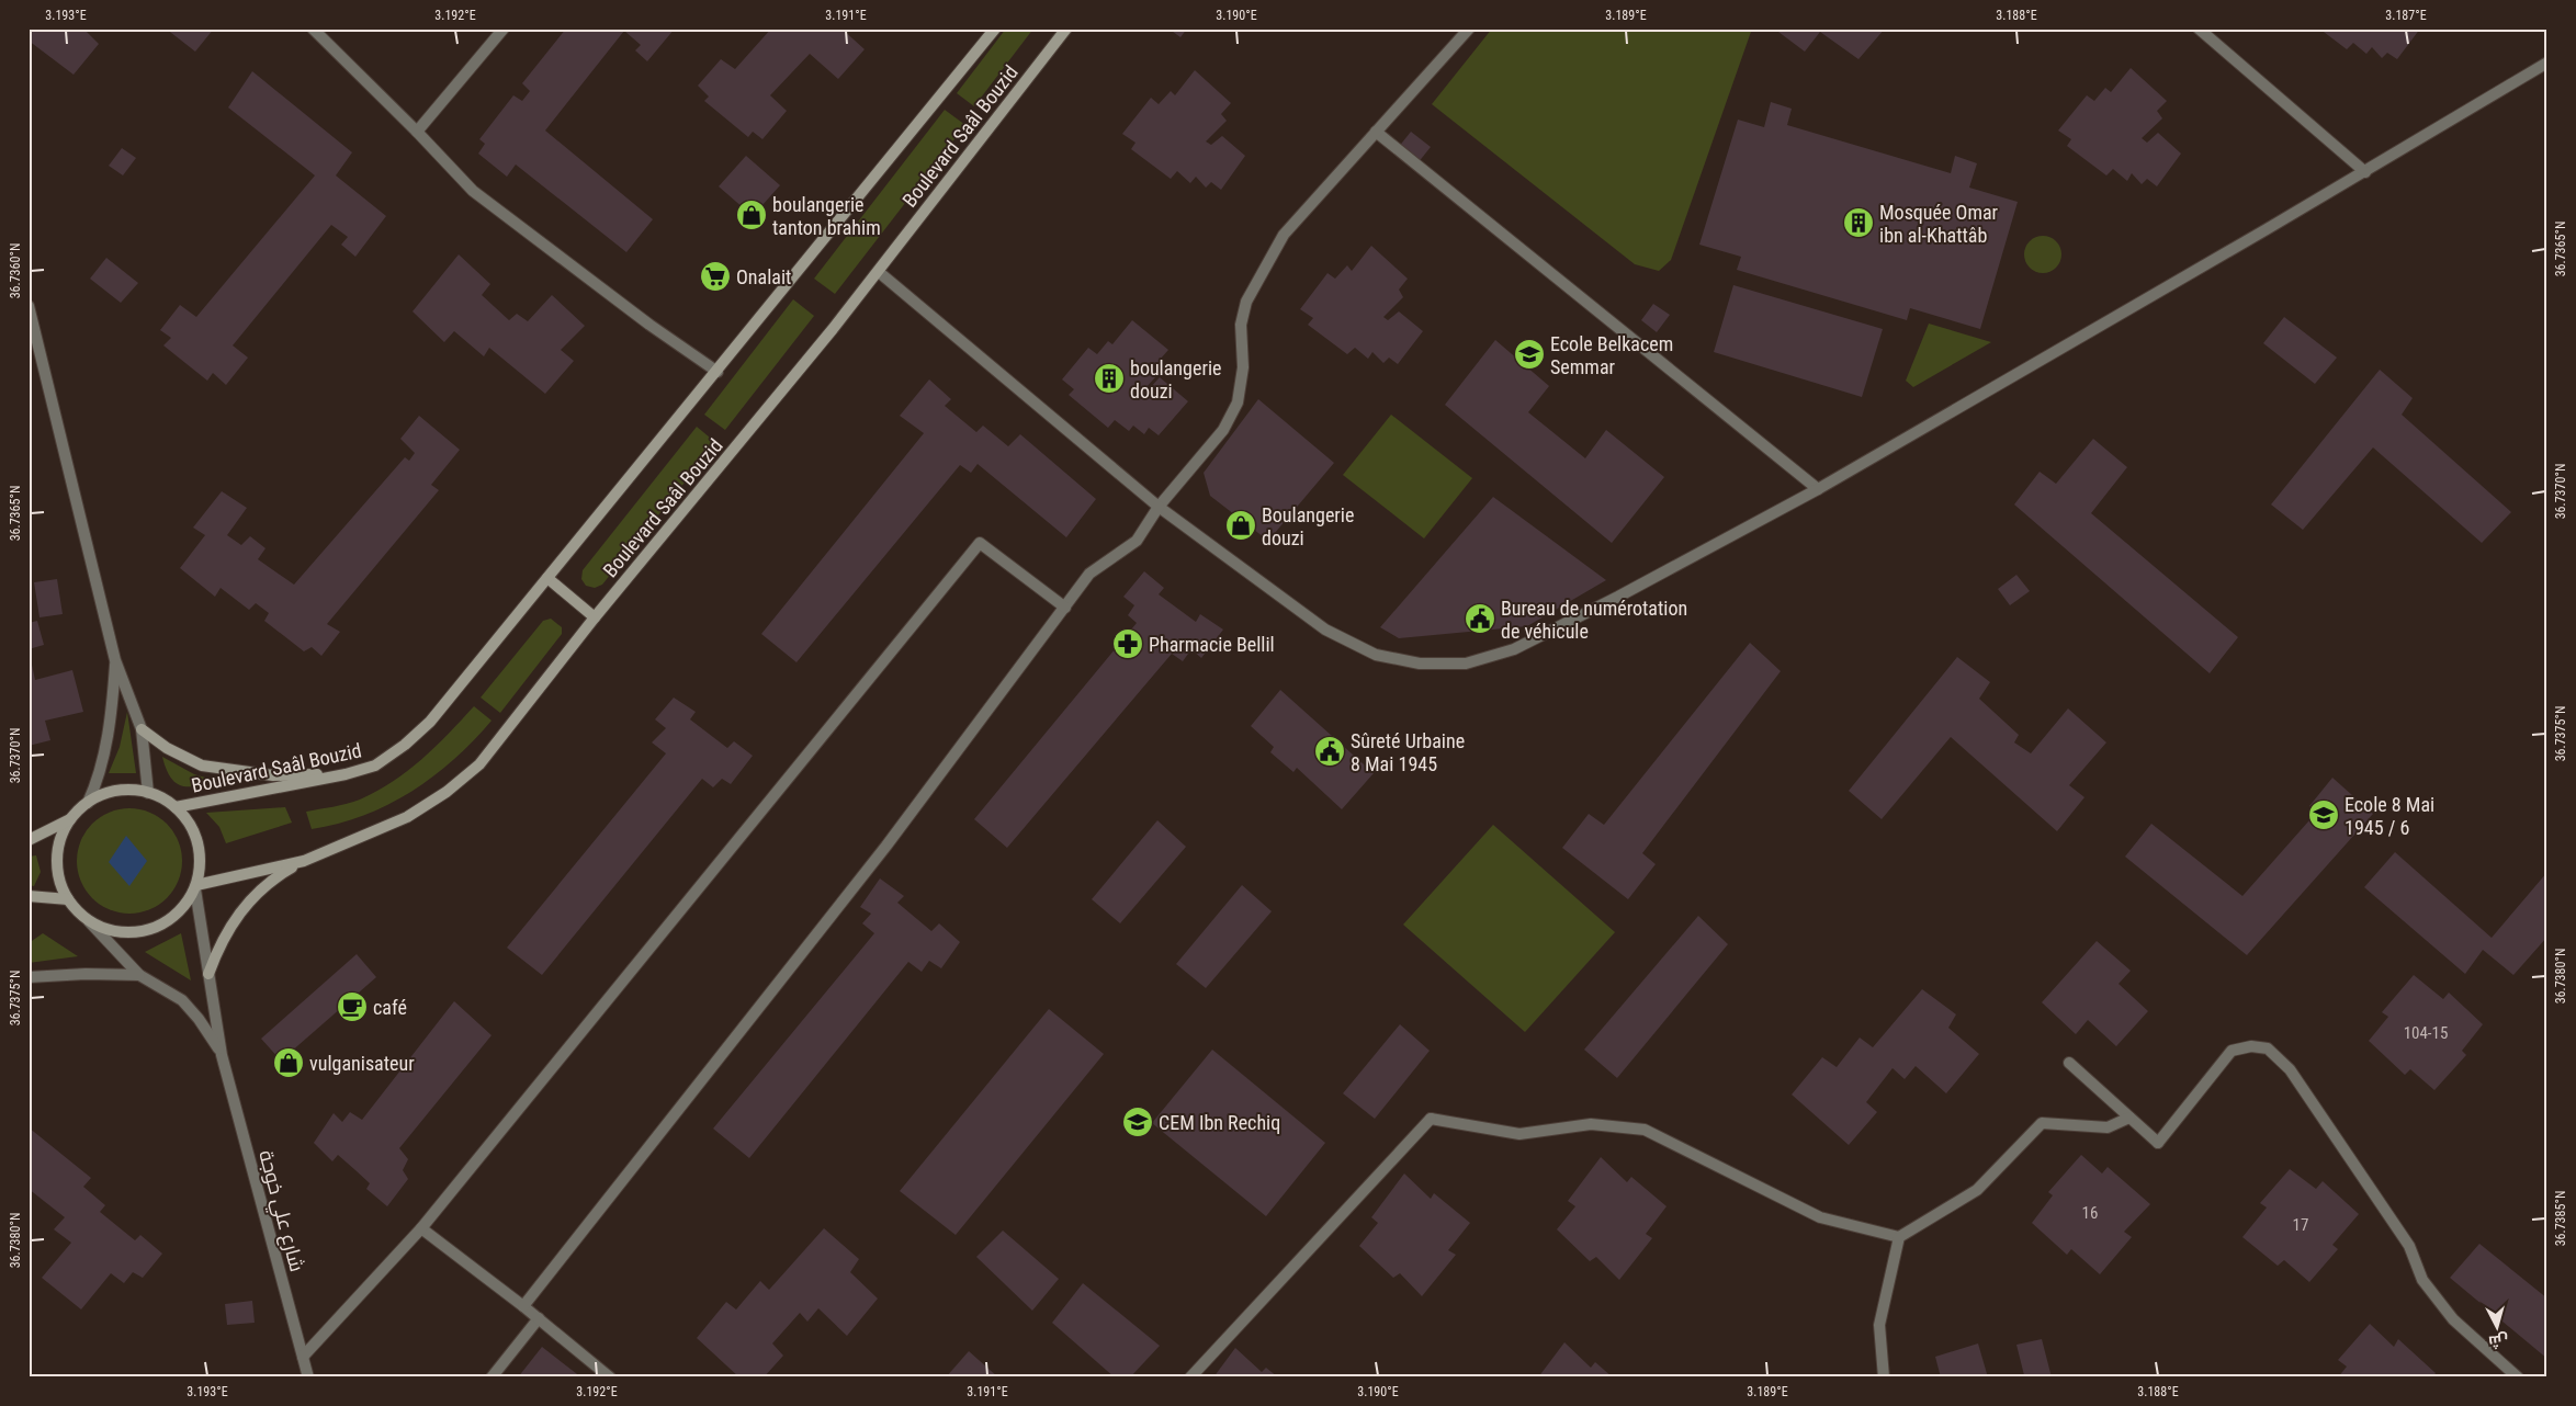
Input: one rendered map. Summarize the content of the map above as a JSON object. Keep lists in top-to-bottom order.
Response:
{
  "streets": {
    "main road": ["Boulevard Saâl Bouzid"],
    "street": ["شارع علي خوجة"]
  },
  "places": {
    "shop": ["boulangerie tanton brahim", "Boulangerie douzi", "vulganisateur"],
    "building": ["Mosquée Omar ibn al-Khattâb", "boulangerie douzi"],
    "supermarket": ["Onalait"],
    "school or university": ["Ecole Belkacem Semmar", "Ecole 8 Mai 1945 / 6", "CEM Ibn Rechiq"],
    "public building": ["Bureau de numérotation de véhicule", "Sûreté Urbaine 8 Mai 1945"],
    "pharmacy": ["Pharmacie Bellil"],
    "cafe": ["café"]
  },
  "house_numbers": ["104-15", "16", "17"],
  "north": "bottom",
  "coordinates": [
    "3.193°E",
    "3.192°E",
    "3.191°E",
    "3.190°E",
    "3.189°E",
    "3.188°E",
    "3.187°E",
    "36.7365°N",
    "36.7360°N",
    "36.7370°N",
    "36.7375°N",
    "36.7380°N",
    "36.7385°N"
  ]
}
